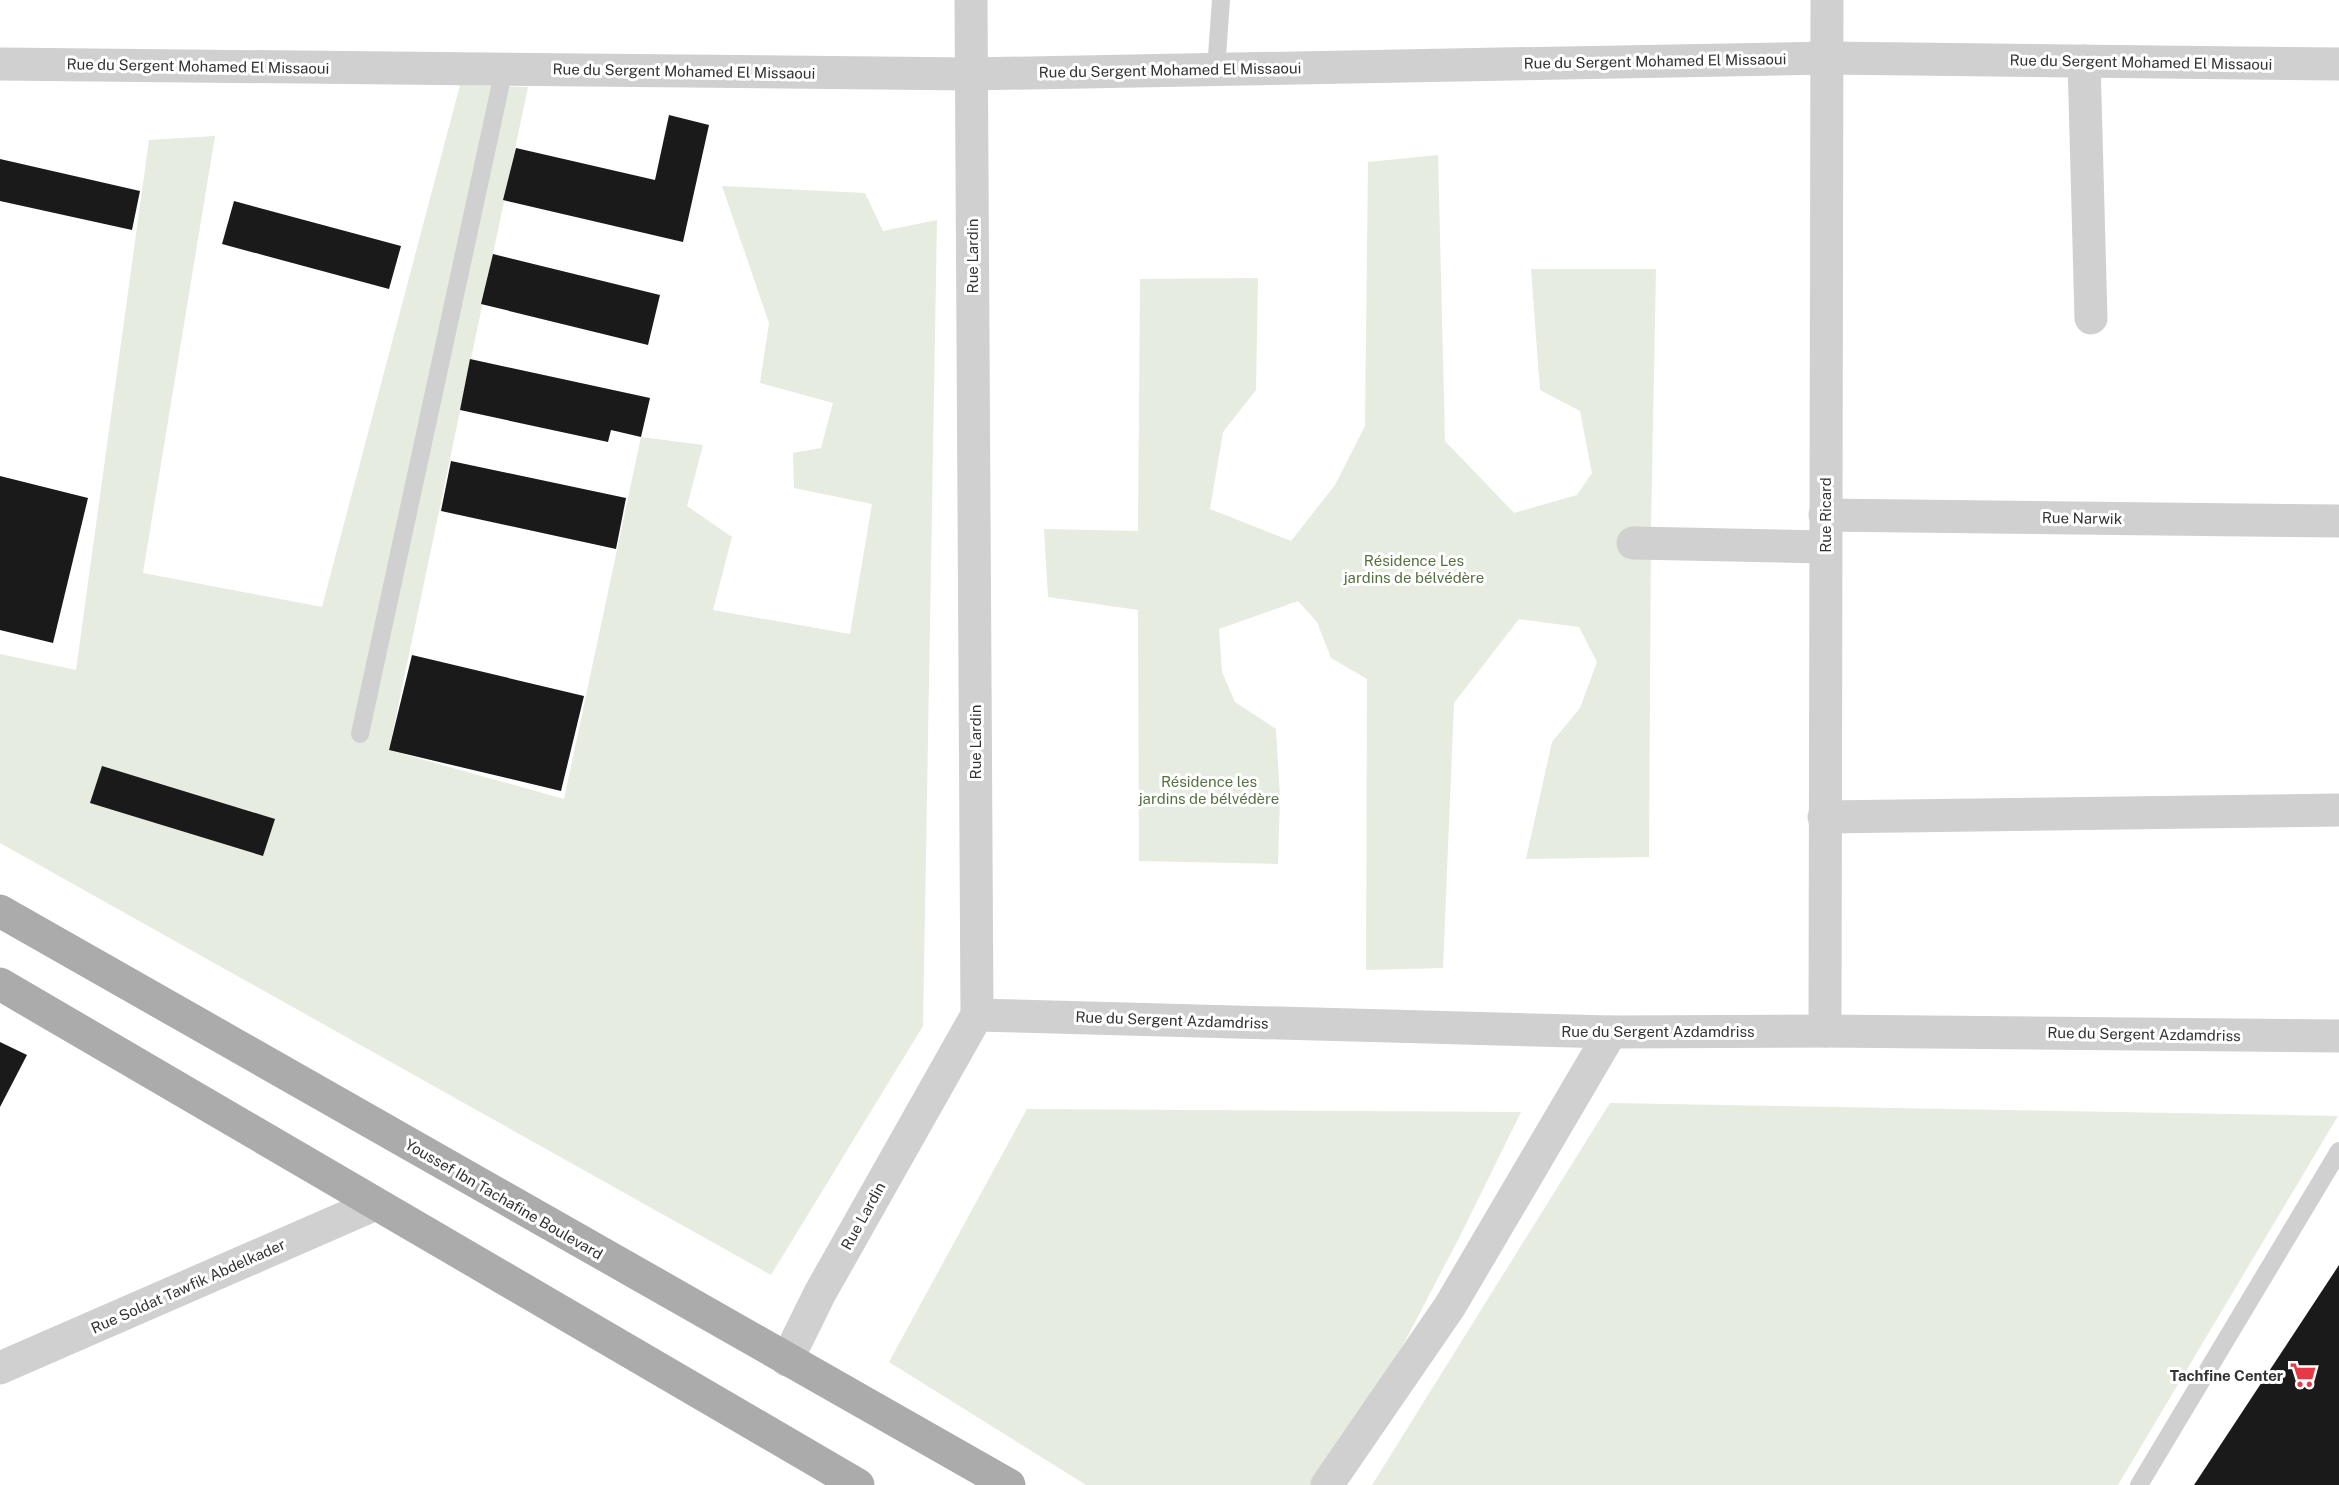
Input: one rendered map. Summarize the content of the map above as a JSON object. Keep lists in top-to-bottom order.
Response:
{
  "streets": {
    "main road": ["Youssef Ibn Tachafine Boulevard"],
    "street": [
      "Rue du Sergent Mohamed El Missaoui",
      "Rue Lardin",
      "Rue Ricard",
      "Rue Narwik",
      "Rue du Sergent Azdamdriss",
      "Rue Soldat Tawfik Abdelkader"
    ]
  },
  "crossings": [
    ["Rue du Sergent Mohamed El Missaoui", "Rue Lardin"],
    ["Rue du Sergent Mohamed El Missaoui", "Rue Ricard"],
    ["Rue Lardin", "Rue du Sergent Azdamdriss"],
    ["Rue Lardin", "Youssef Ibn Tachafine Boulevard"],
    ["Rue Ricard", "Rue Narwik"],
    ["Rue Ricard", "Rue du Sergent Azdamdriss"]
  ],
  "parks": ["Résidence Les jardins de bélvédère", "Résidence les jardins de bélvédère"],
  "places": {
    "supermarket": ["Tachfine Center"]
  }
}
